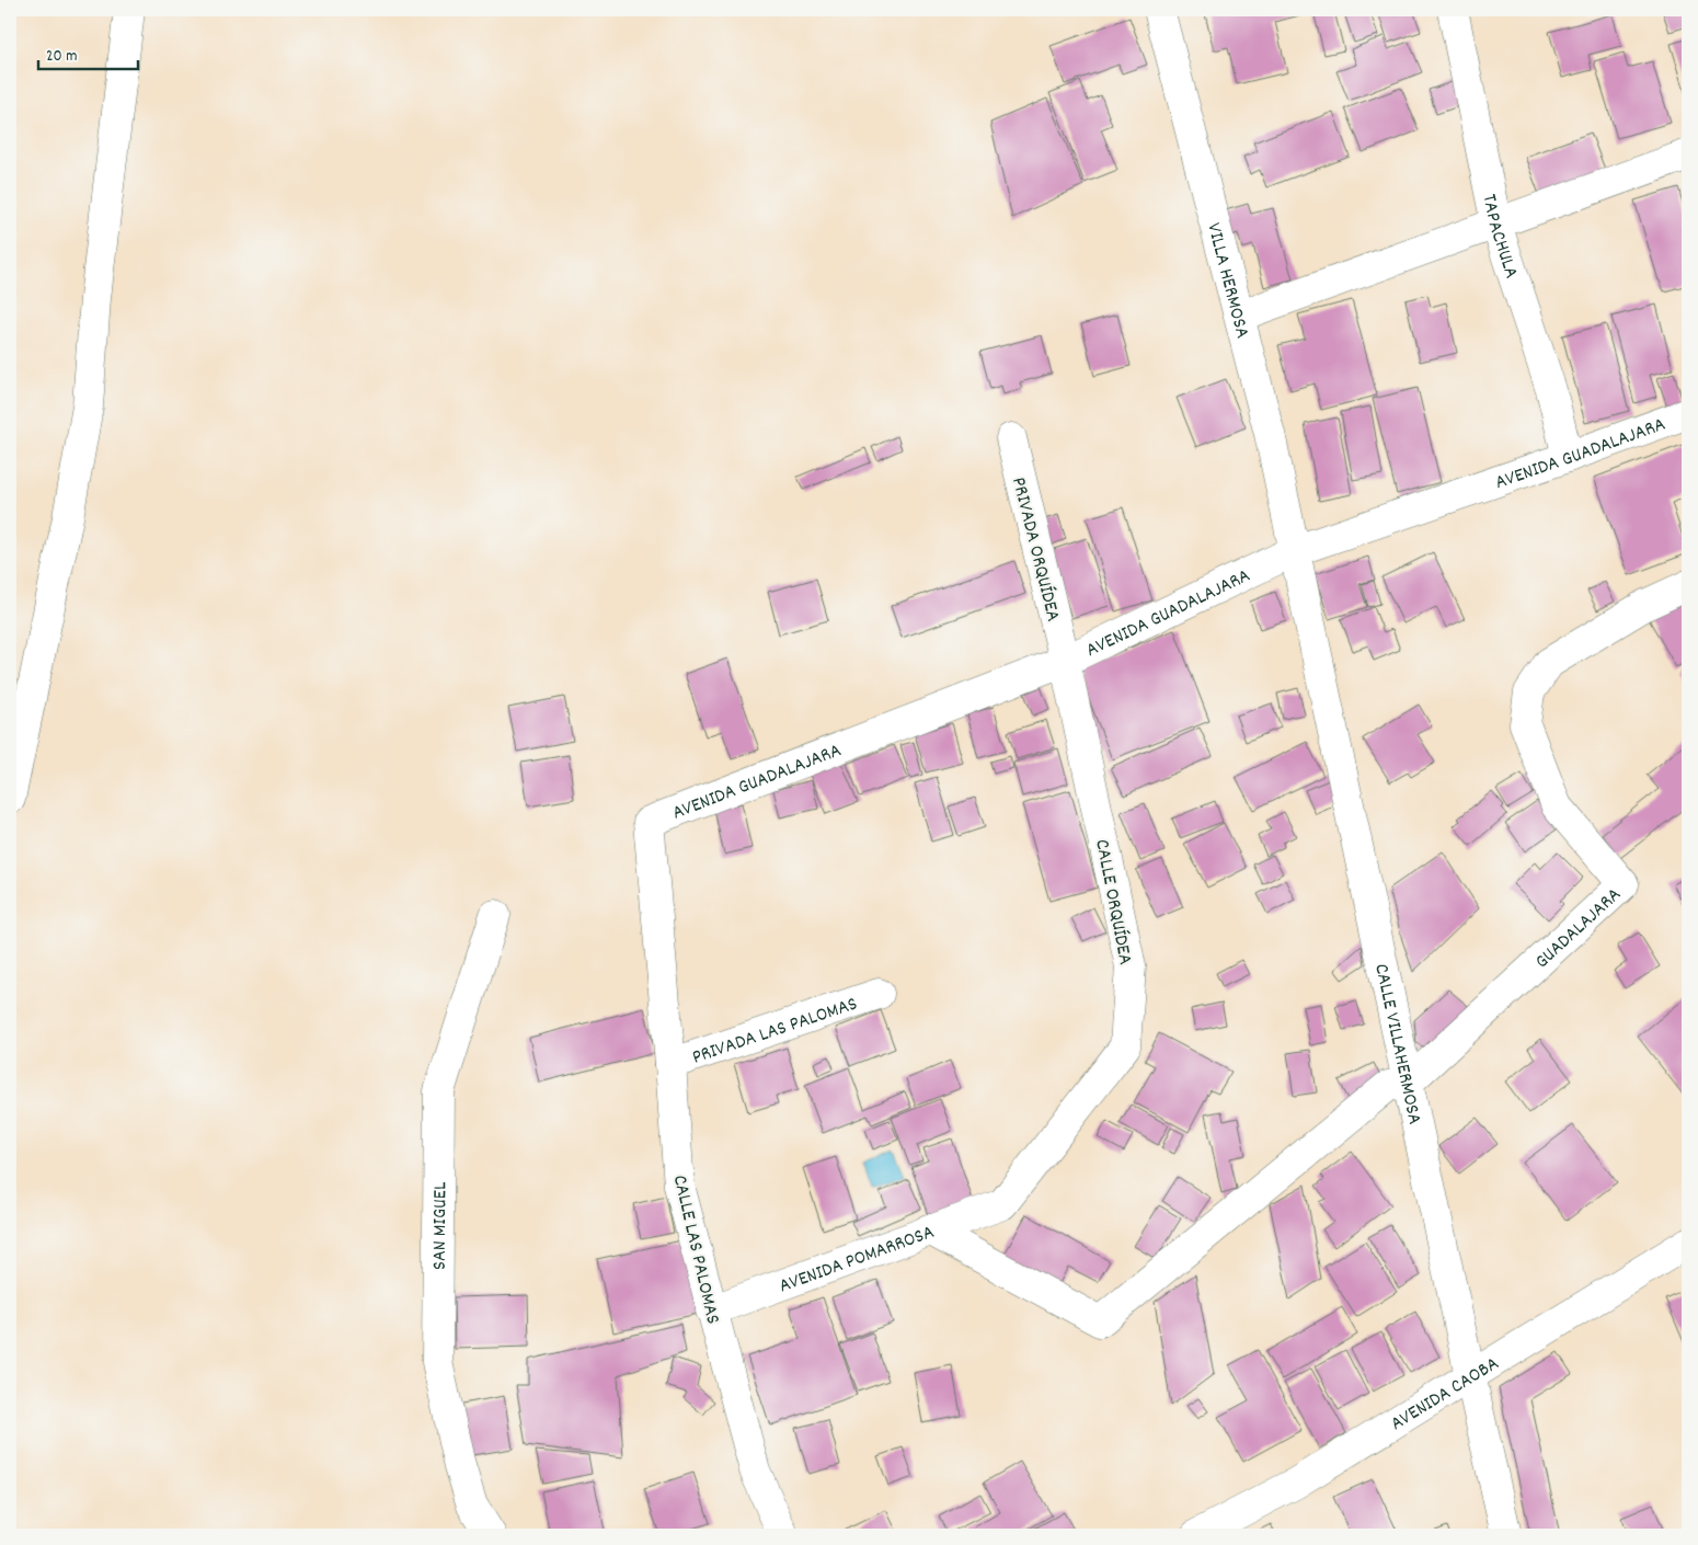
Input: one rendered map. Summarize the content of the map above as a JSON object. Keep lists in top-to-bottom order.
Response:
{
  "streets": {
    "street": [
      "TAPACHULA",
      "VILLA HERMOSA",
      "AVENIDA GUADALAJARA",
      "PRIVADA ORQUÍDEA",
      "CALLE ORQUÍDEA",
      "GUADALAJARA",
      "PRIVADA LAS PALOMAS",
      "CALLE VILLAHERMOSA",
      "SAN MIGUEL",
      "CALLE LAS PALOMAS",
      "AVENIDA POMARROSA",
      "AVENIDA CAOBA"
    ]
  },
  "crossings": [
    ["TAPACHULA", "AVENIDA GUADALAJARA"],
    ["VILLA HERMOSA", "AVENIDA GUADALAJARA"],
    ["VILLA HERMOSA", "CALLE VILLAHERMOSA"],
    ["AVENIDA GUADALAJARA", "PRIVADA ORQUÍDEA"],
    ["AVENIDA GUADALAJARA", "CALLE ORQUÍDEA"],
    ["AVENIDA GUADALAJARA", "CALLE VILLAHERMOSA"],
    ["AVENIDA GUADALAJARA", "CALLE LAS PALOMAS"],
    ["PRIVADA ORQUÍDEA", "CALLE ORQUÍDEA"],
    ["CALLE ORQUÍDEA", "AVENIDA POMARROSA"],
    ["GUADALAJARA", "CALLE VILLAHERMOSA"],
    ["PRIVADA LAS PALOMAS", "CALLE LAS PALOMAS"],
    ["CALLE VILLAHERMOSA", "AVENIDA CAOBA"],
    ["CALLE LAS PALOMAS", "AVENIDA POMARROSA"]
  ],
  "scale_bar": "20 m"
}
